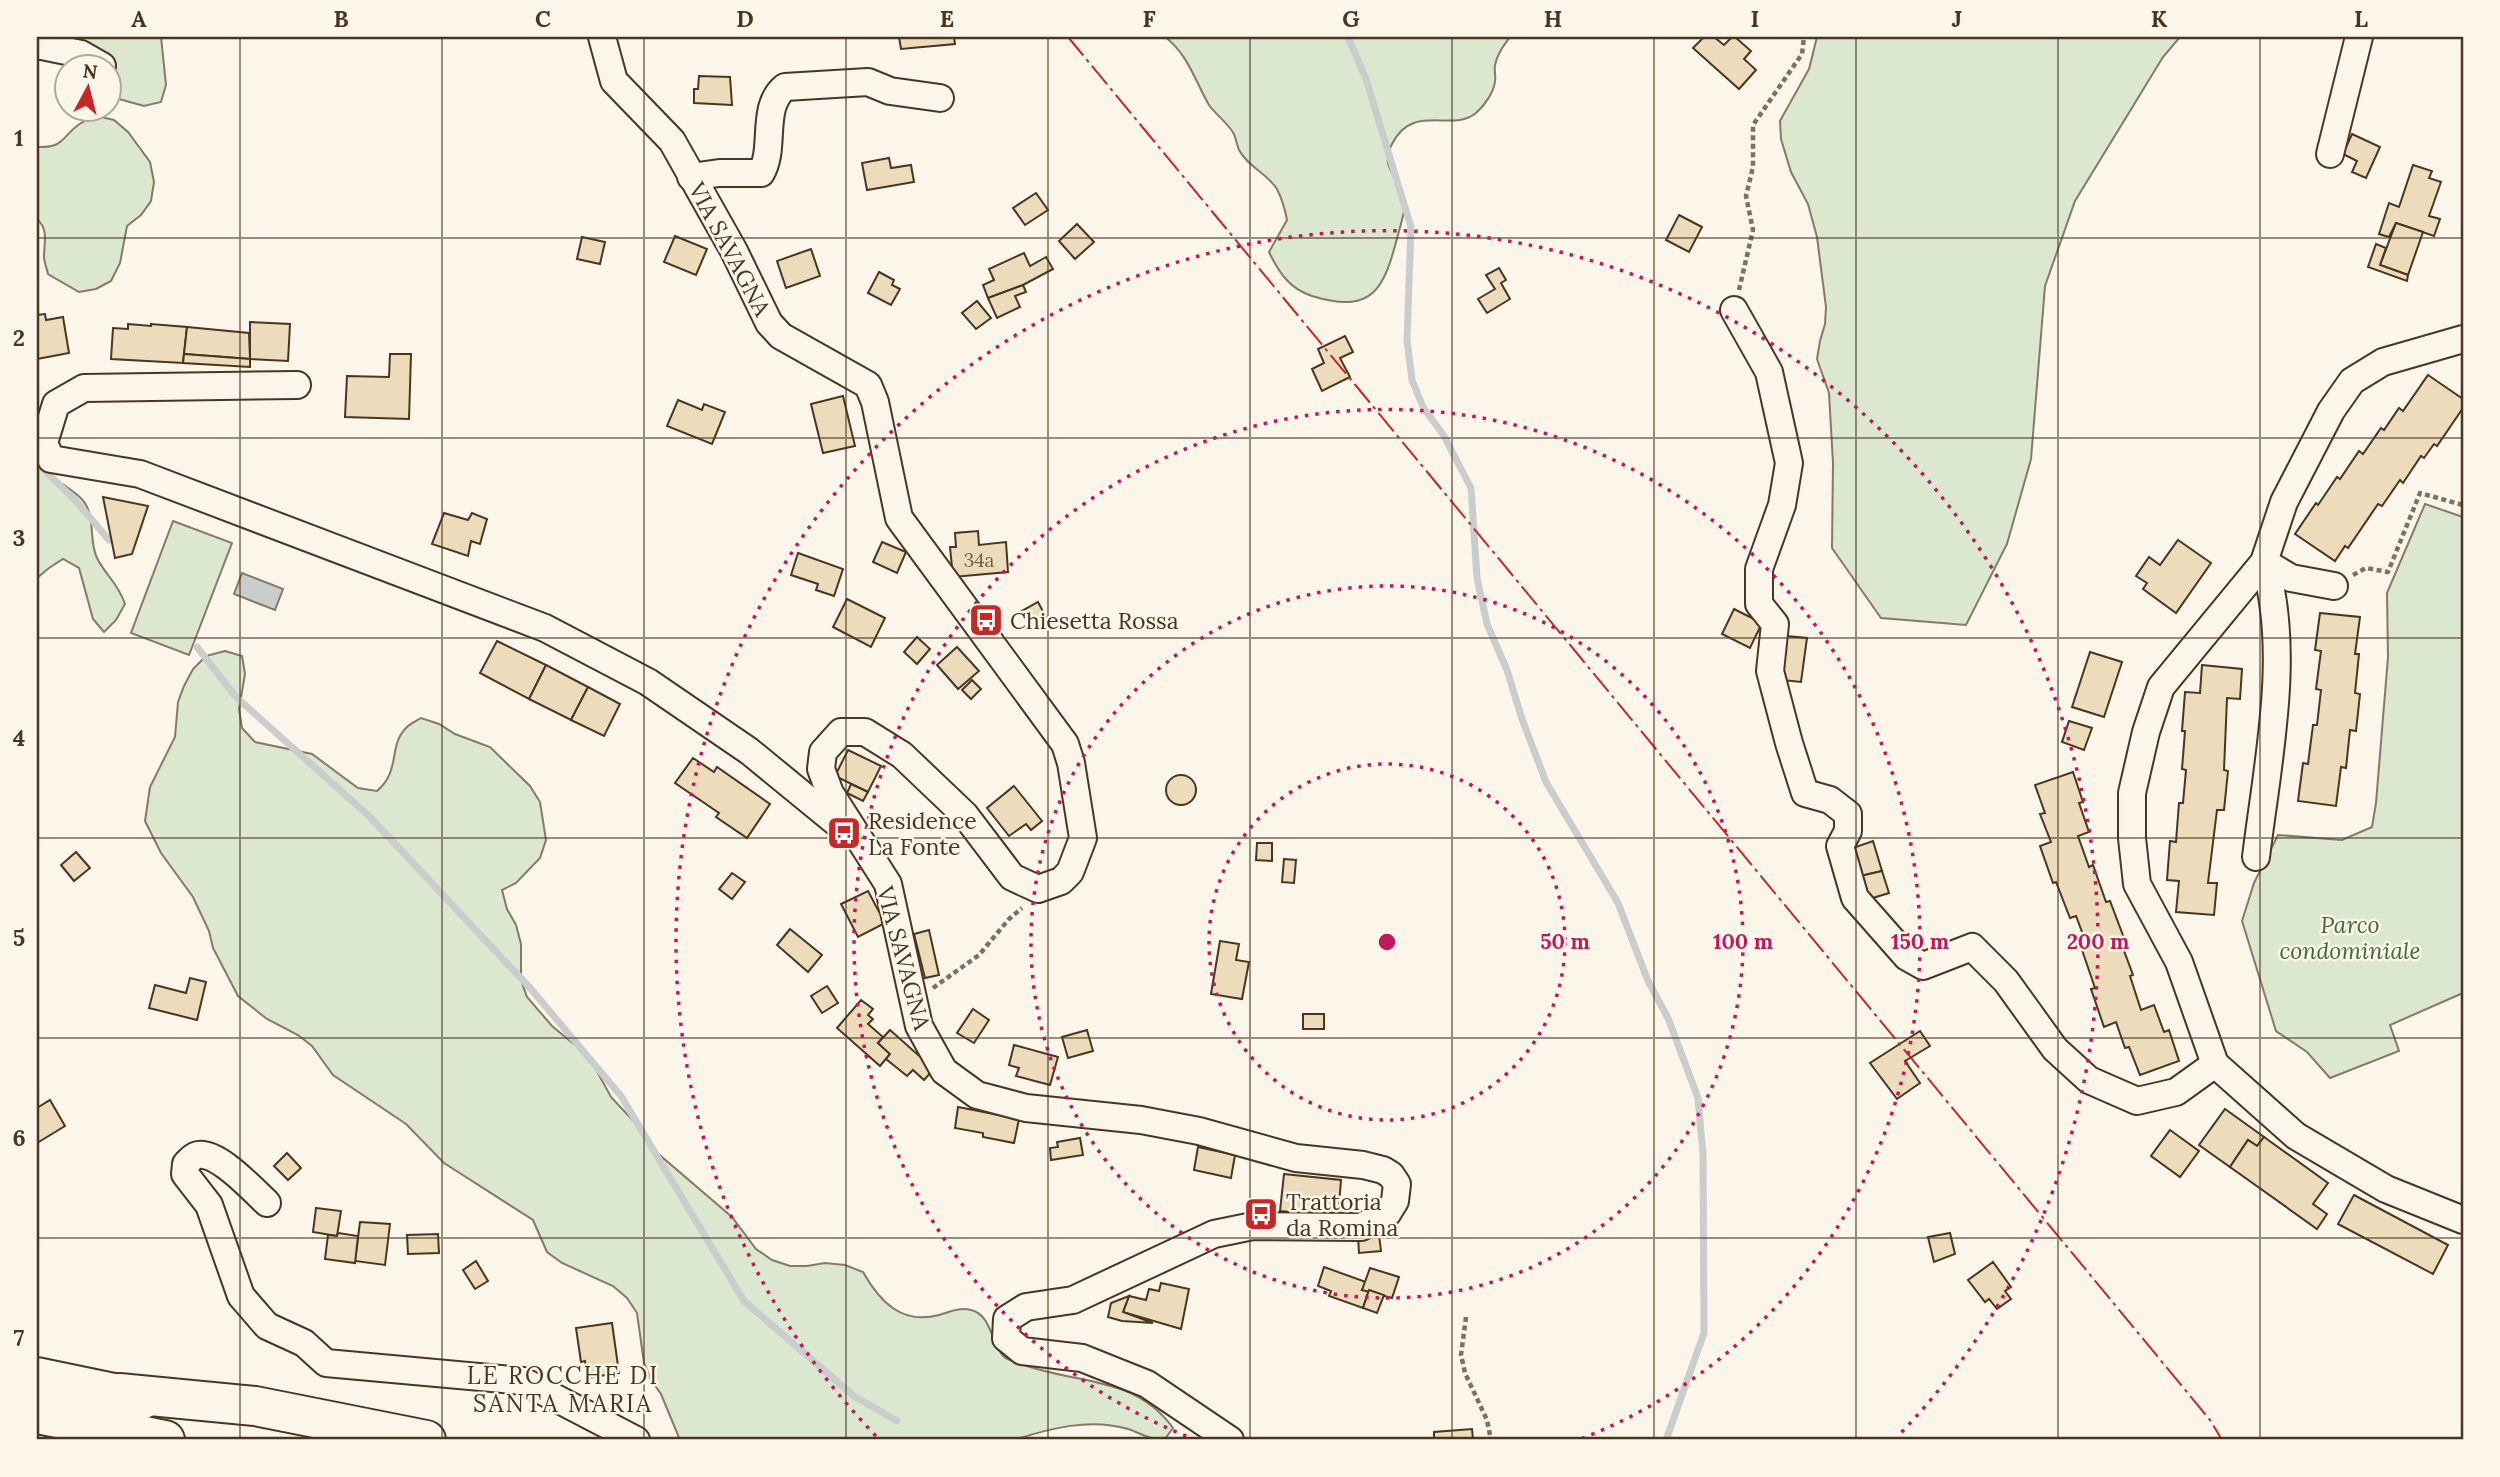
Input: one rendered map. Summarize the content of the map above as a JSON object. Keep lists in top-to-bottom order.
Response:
{
  "streets": {
    "street": ["VIA SAVAGNA"]
  },
  "districts": ["LE ROCCHE DI SANTA MARIA"],
  "parks": ["Parco condominiale"],
  "places": {
    "bus stop": ["Chiesetta Rossa", "Residence La Fonte", "Trattoria da Romina"]
  },
  "house_numbers": ["34a"],
  "north": "top",
  "grid": {
    "columns": [
      "A",
      "B",
      "C",
      "D",
      "E",
      "F",
      "G",
      "H",
      "I",
      "J",
      "K",
      "L"
    ],
    "rows": [
      "1",
      "2",
      "3",
      "4",
      "5",
      "6",
      "7"
    ]
  },
  "rings": [
    "50 m",
    "100 m",
    "150 m",
    "200 m"
  ]
}
